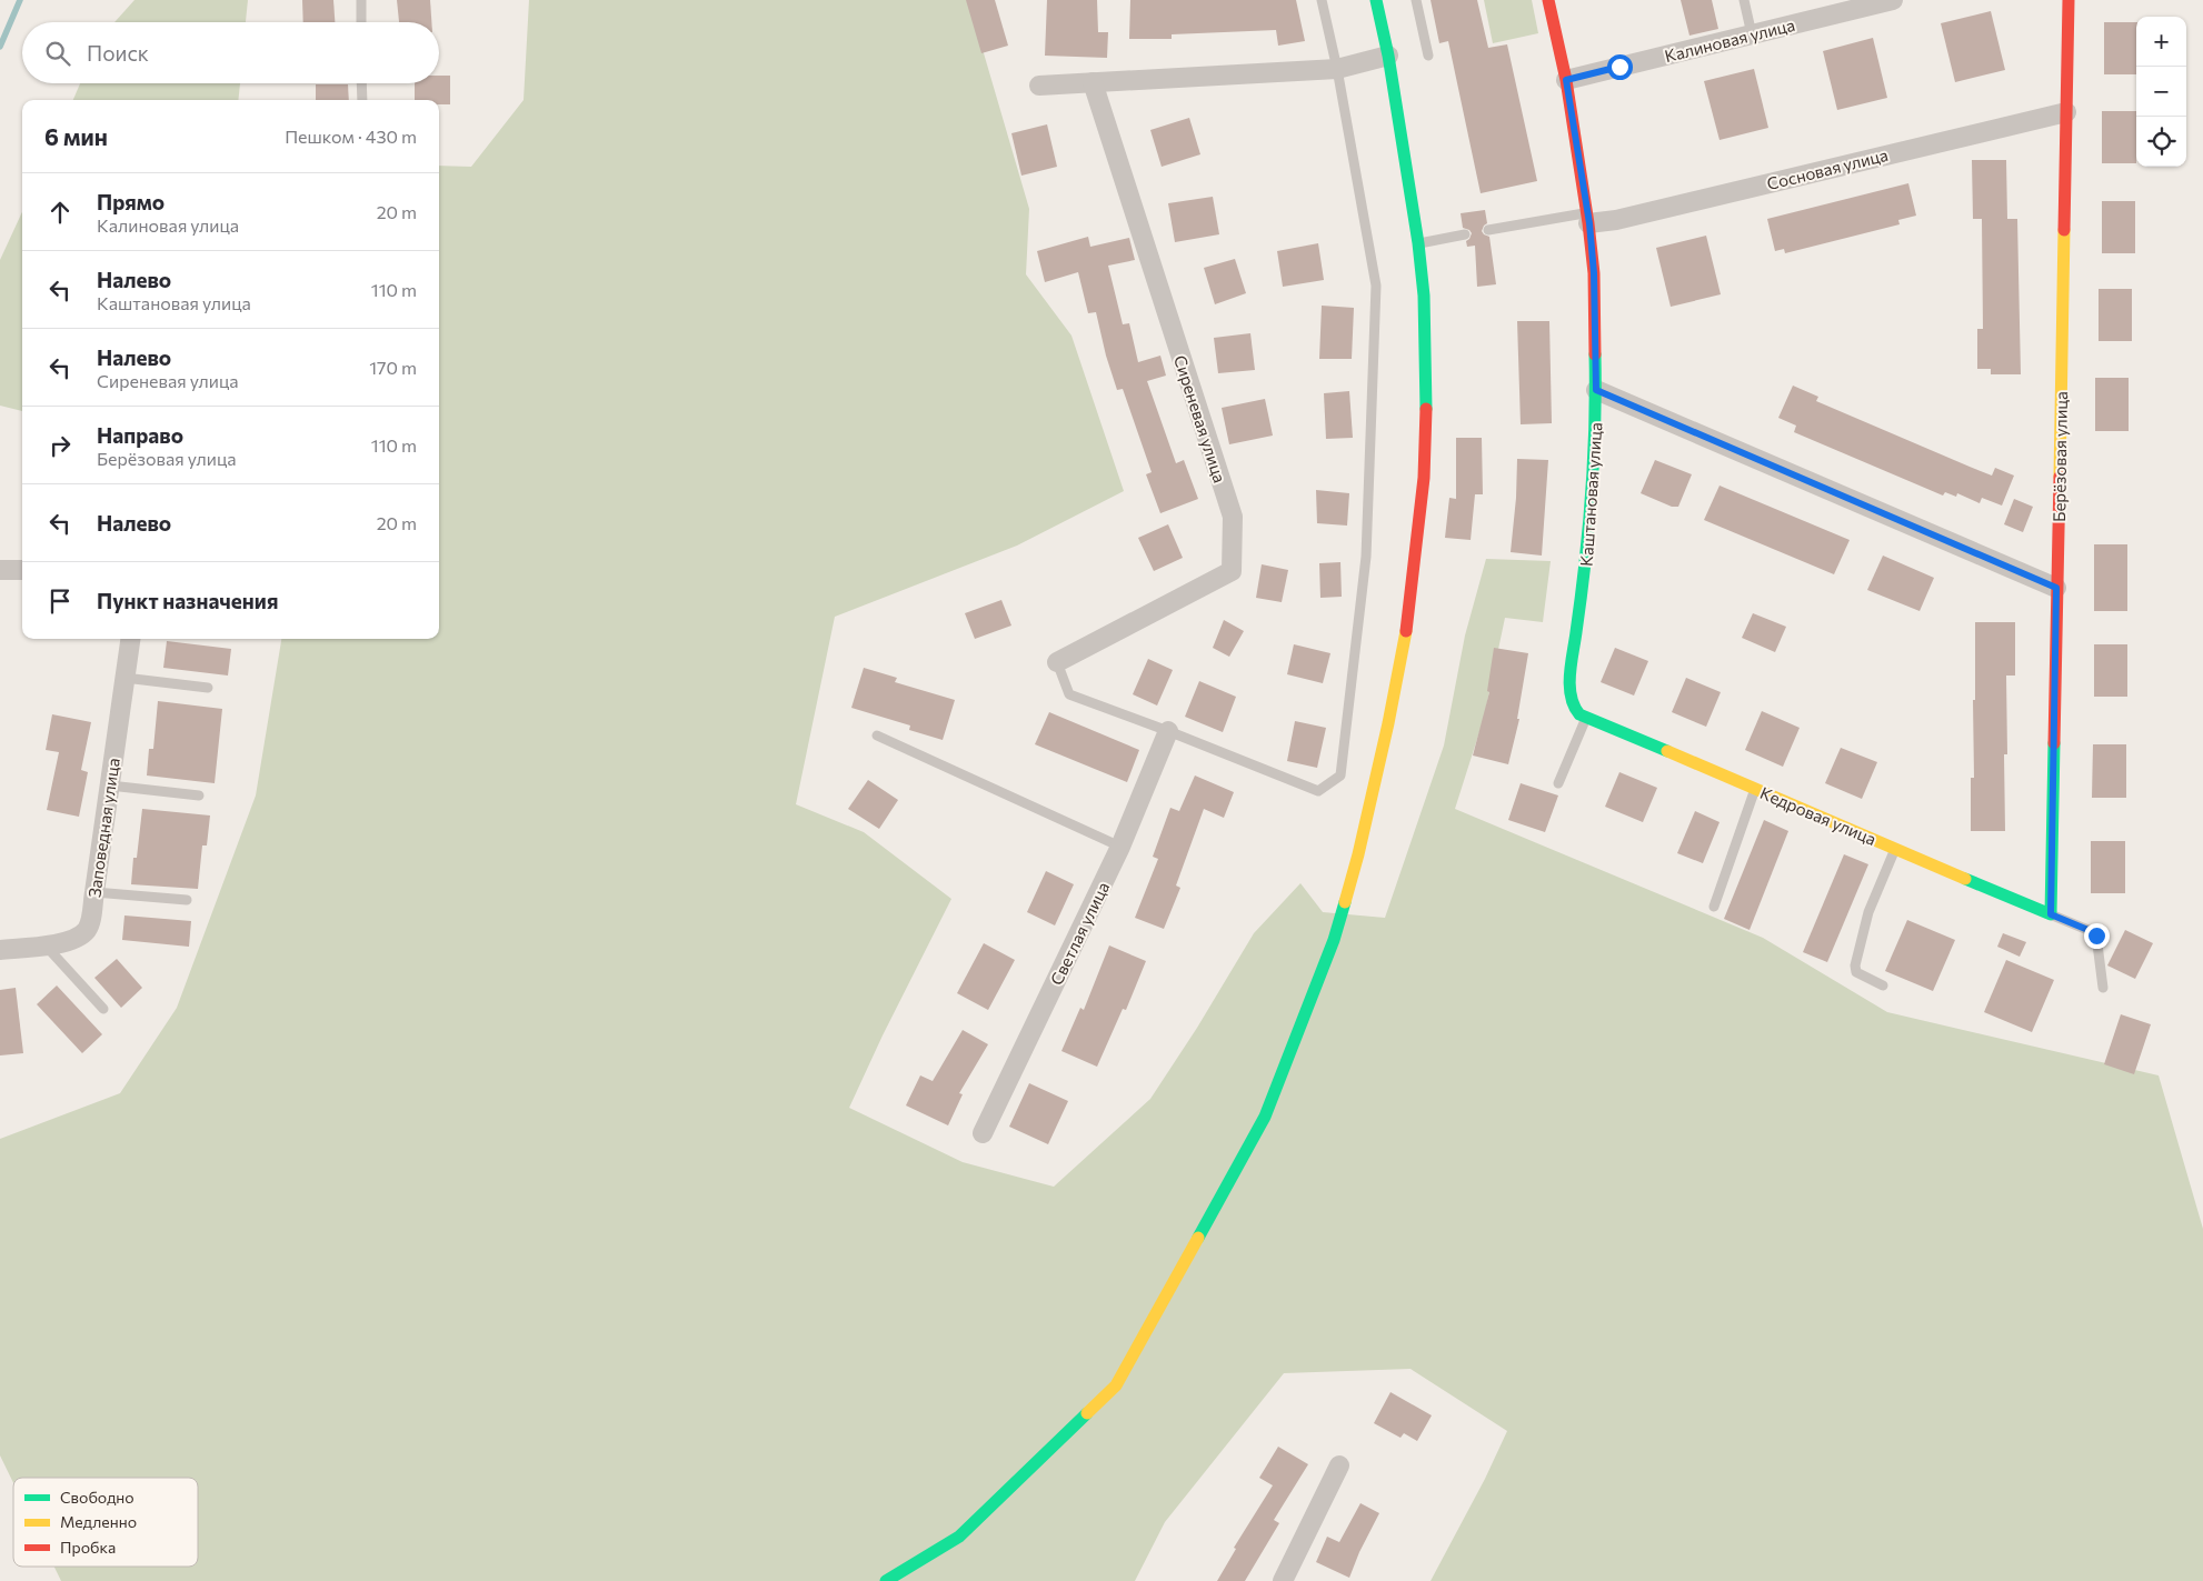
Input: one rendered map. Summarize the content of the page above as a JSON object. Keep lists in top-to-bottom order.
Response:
{
  "streets": {
    "street": [
      "Калиновая улица",
      "Сосновая улица",
      "Сиреневая улица",
      "Берёзовая улица",
      "Каштановая улица",
      "Кедровая улица",
      "Заповедная улица",
      "Светлая улица"
    ]
  },
  "crossings": [
    ["Калиновая улица", "Каштановая улица"],
    ["Сосновая улица", "Берёзовая улица"],
    ["Сосновая улица", "Каштановая улица"],
    ["Берёзовая улица", "Кедровая улица"],
    ["Каштановая улица", "Кедровая улица"]
  ],
  "legend": ["Свободно", "Медленно", "Пробка"],
  "page": {
    "map_buttons": ["+", "−"],
    "search": "Поиск",
    "heading": ["6 мин", "Пешком · 430 m"],
    "list": [
      ["Прямо", "Калиновая улица", "20 m"],
      ["Налево", "Каштановая улица", "110 m"],
      ["Налево", "Сиреневая улица", "170 m"],
      ["Направо", "Берёзовая улица", "110 m"],
      ["Налево", "20 m"],
      "Пункт назначения"
    ]
  }
}
